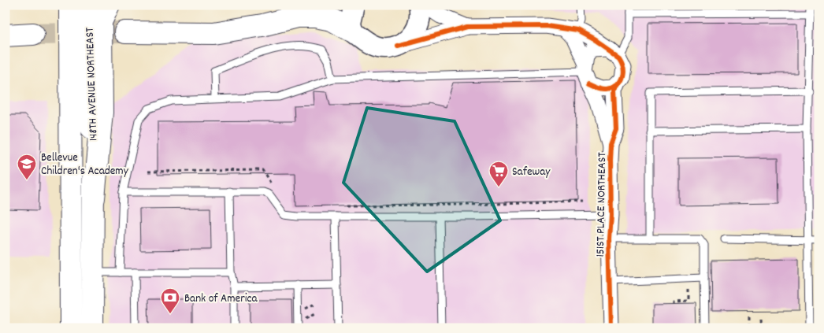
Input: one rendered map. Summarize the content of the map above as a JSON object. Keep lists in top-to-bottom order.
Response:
{
  "streets": {
    "main road": ["148TH AVENUE NORTHEAST"],
    "street": ["151ST PLACE NORTHEAST"]
  },
  "places": {
    "school or university": ["Bellevue Children's Academy"],
    "supermarket": ["Safeway"],
    "bank": ["Bank of America"]
  }
}
